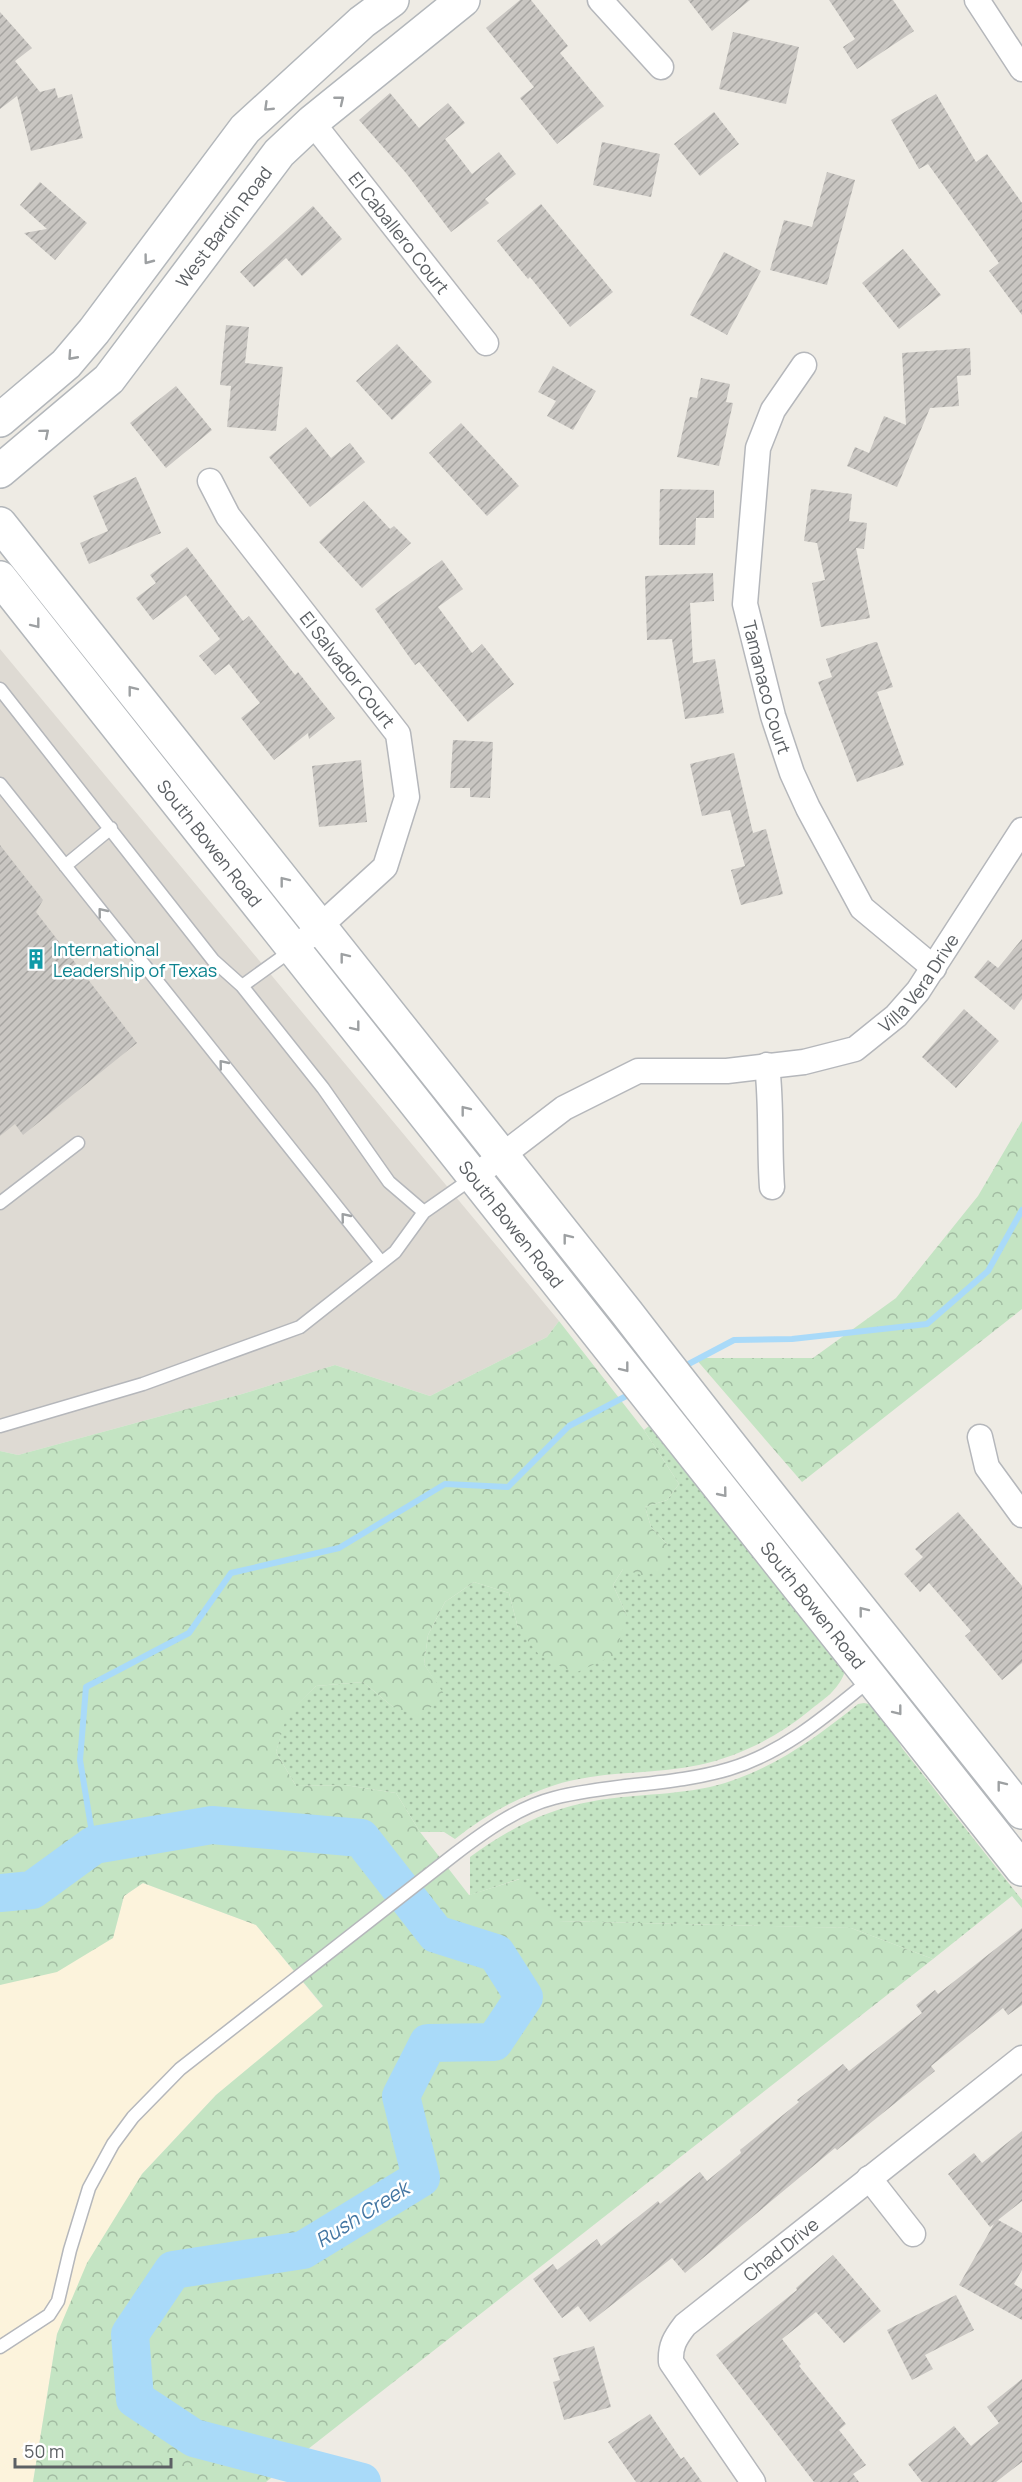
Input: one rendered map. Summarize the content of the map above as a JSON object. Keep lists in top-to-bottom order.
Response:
{
  "streets": {
    "main road": ["West Bardin Road", "South Bowen Road"],
    "street": [
      "El Caballero Court",
      "El Salvador Court",
      "Tamanaco Court",
      "Villa Vera Drive",
      "Chad Drive"
    ]
  },
  "crossings": [
    ["West Bardin Road", "El Caballero Court"],
    ["El Salvador Court", "South Bowen Road"],
    ["Tamanaco Court", "Villa Vera Drive"],
    ["South Bowen Road", "Villa Vera Drive"]
  ],
  "water": ["Rush Creek"],
  "places": {
    "building": ["International Leadership of Texas"]
  },
  "scale_bar": "50 m"
}
